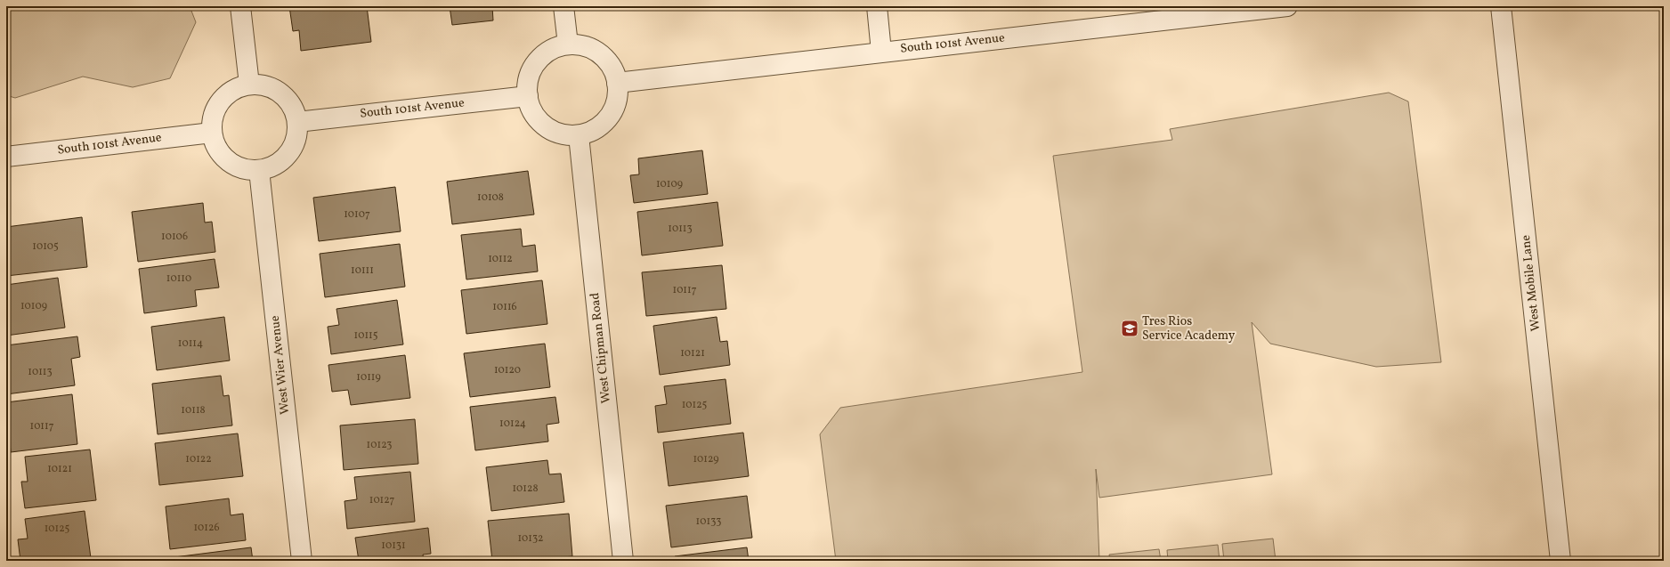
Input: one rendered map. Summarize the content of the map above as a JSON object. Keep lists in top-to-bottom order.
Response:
{
  "streets": {
    "street": [
      "South 101st Avenue",
      "West Mobile Lane",
      "West Chipman Road",
      "West Wier Avenue"
    ]
  },
  "crossings": [
    ["South 101st Avenue", "West Chipman Road"],
    ["South 101st Avenue", "West Wier Avenue"]
  ],
  "places": {
    "school or university": ["Tres Rios Service Academy"]
  },
  "house_numbers": [
    "10109",
    "10108",
    "10107",
    "10113",
    "10106",
    "10105",
    "10112",
    "10111",
    "10110",
    "10117",
    "10109",
    "10116",
    "10115",
    "10114",
    "10121",
    "10120",
    "10113",
    "10119",
    "10125",
    "10118",
    "10124",
    "10117",
    "10123",
    "10122",
    "10129",
    "10121",
    "10128",
    "10127",
    "10133",
    "10126",
    "10125",
    "10132",
    "10131"
  ]
}
